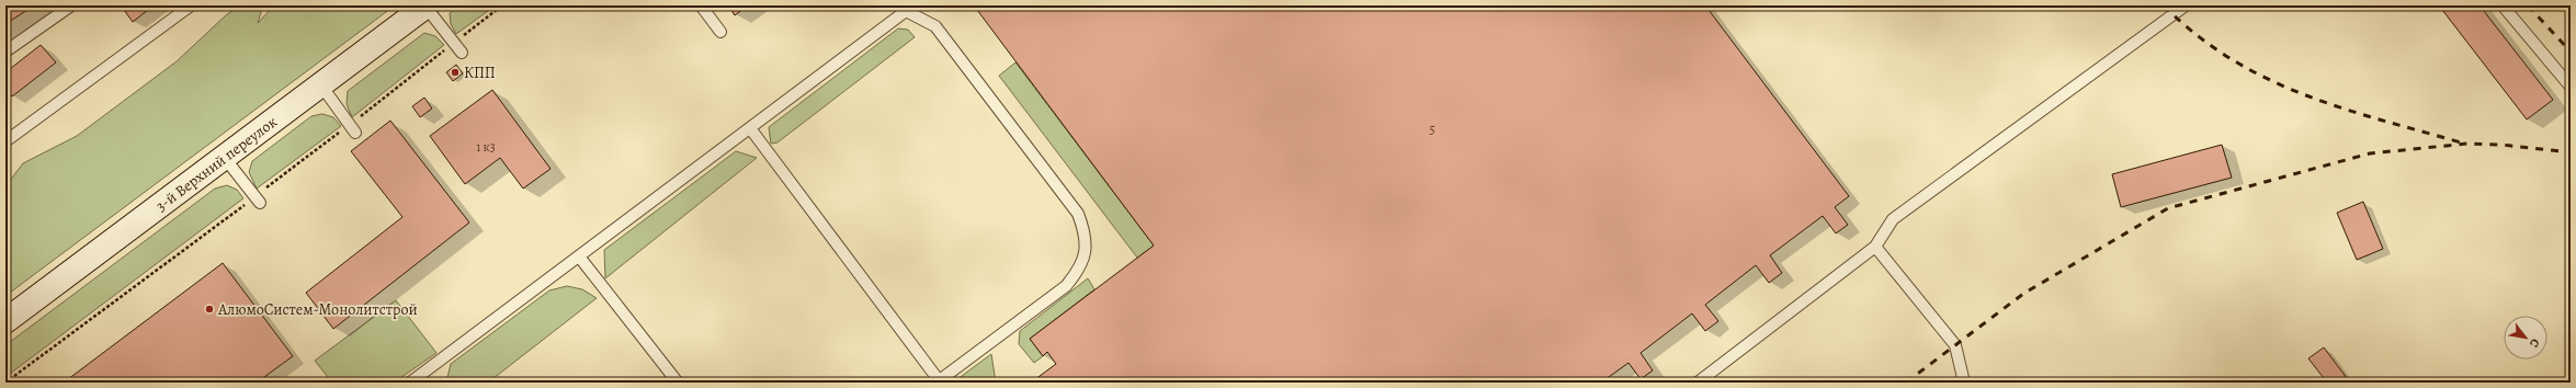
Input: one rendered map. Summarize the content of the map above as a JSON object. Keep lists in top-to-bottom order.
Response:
{
  "streets": {
    "street": ["3-й Верхний переулок"]
  },
  "places": ["КПП", "АлюмоСистем-Монолитстрой"],
  "house_numbers": ["5", "1 к3"],
  "north": "bottom right"
}
